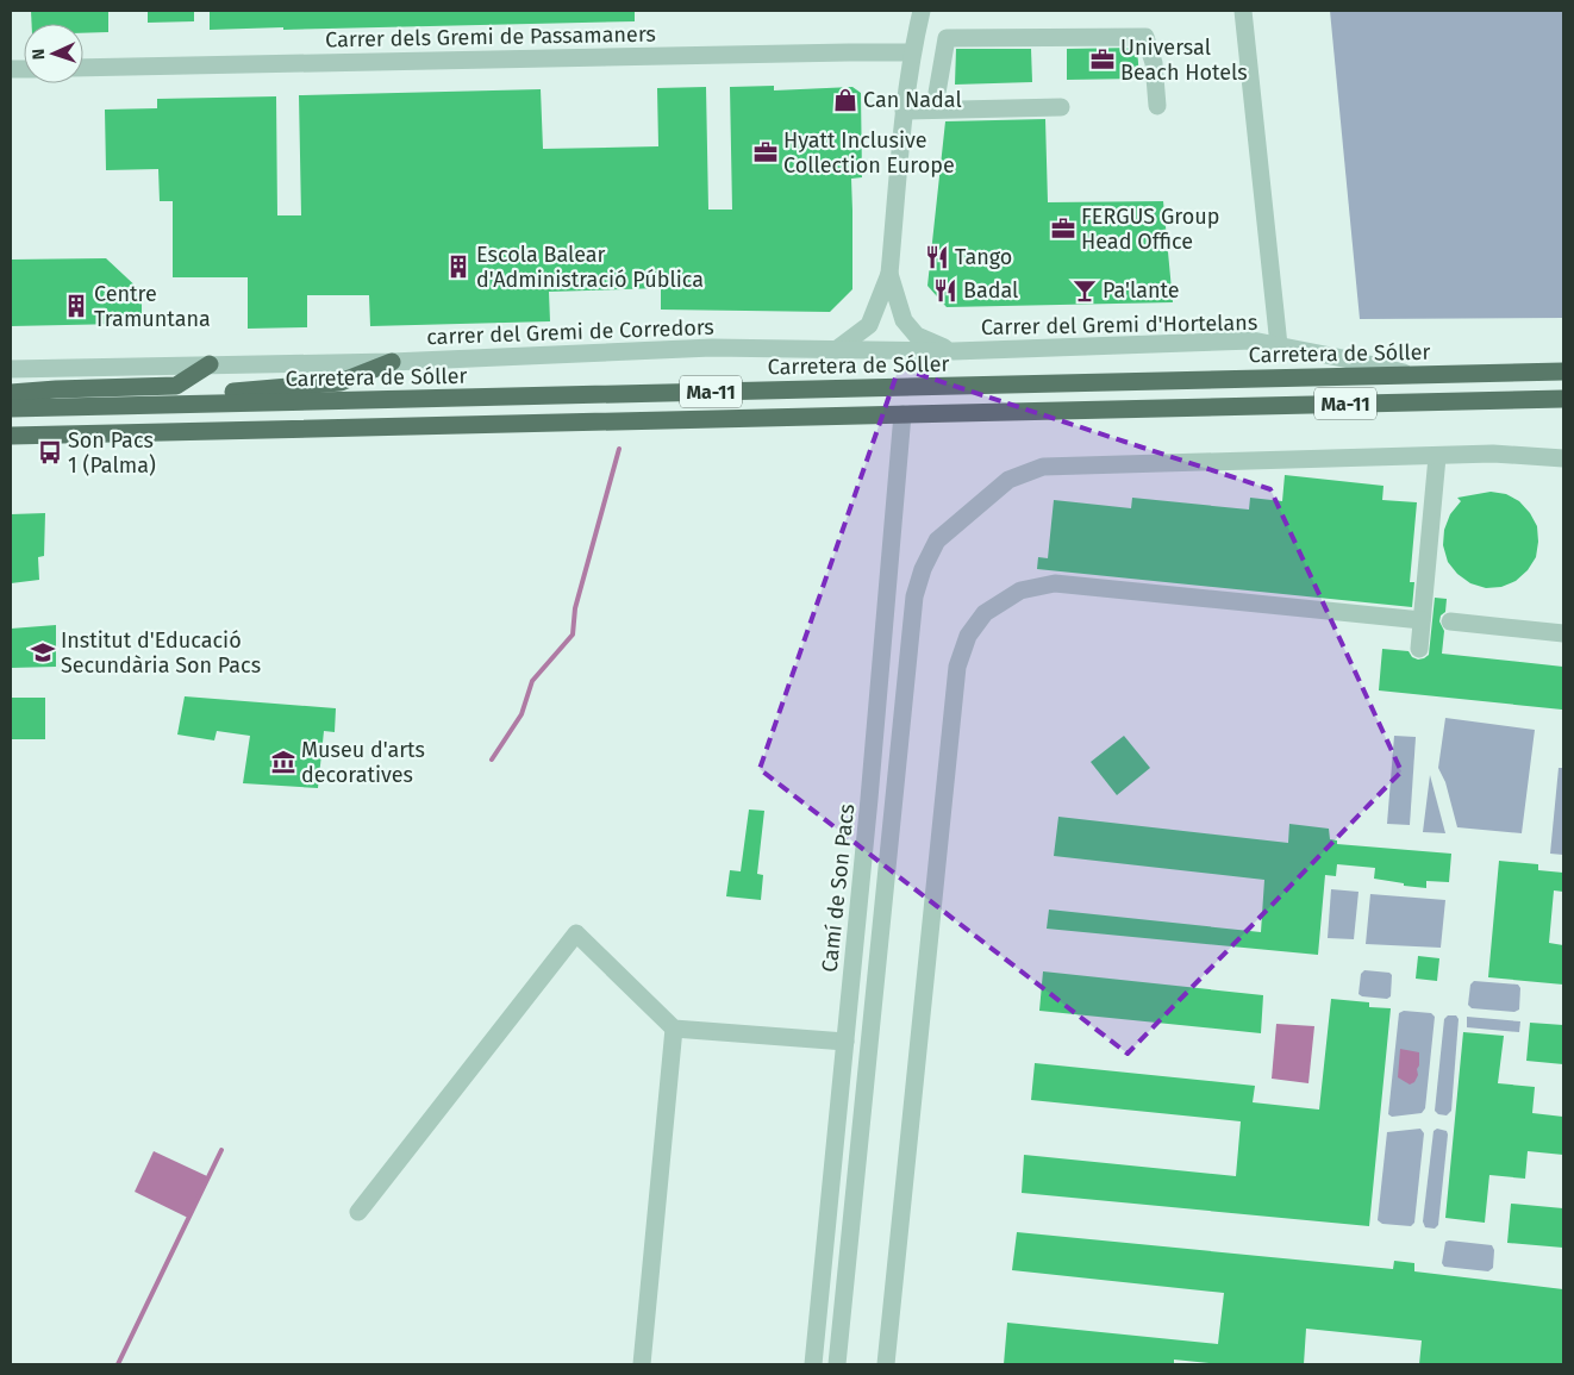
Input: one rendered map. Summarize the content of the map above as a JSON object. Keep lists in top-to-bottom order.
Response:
{
  "streets": {
    "main road": ["Carretera de Sóller", "Ma-11"],
    "street": [
      "Carrer dels Gremi de Passamaners",
      "Carrer del Gremi d'Hortelans",
      "carrer del Gremi de Corredors",
      "Camí de Son Pacs"
    ]
  },
  "crossings": [
    ["Carrer del Gremi d'Hortelans", "carrer del Gremi de Corredors"],
    ["Carrer del Gremi d'Hortelans", "Carretera de Sóller"],
    ["Ma-11", "Camí de Son Pacs"]
  ],
  "places": {
    "office": ["Universal Beach Hotels", "Hyatt Inclusive Collection Europe", "FERGUS Group Head Office"],
    "shop": ["Can Nadal"],
    "restaurant": ["Tango", "Badal"],
    "building": ["Escola Balear d'Administració Pública", "Centre Tramuntana"],
    "bar": ["Pa'lante"],
    "bus stop": ["Son Pacs 1 (Palma)"],
    "school or university": ["Institut d'Educació Secundària Son Pacs"],
    "museum": ["Museu d'arts decoratives"]
  },
  "north": "left"
}
